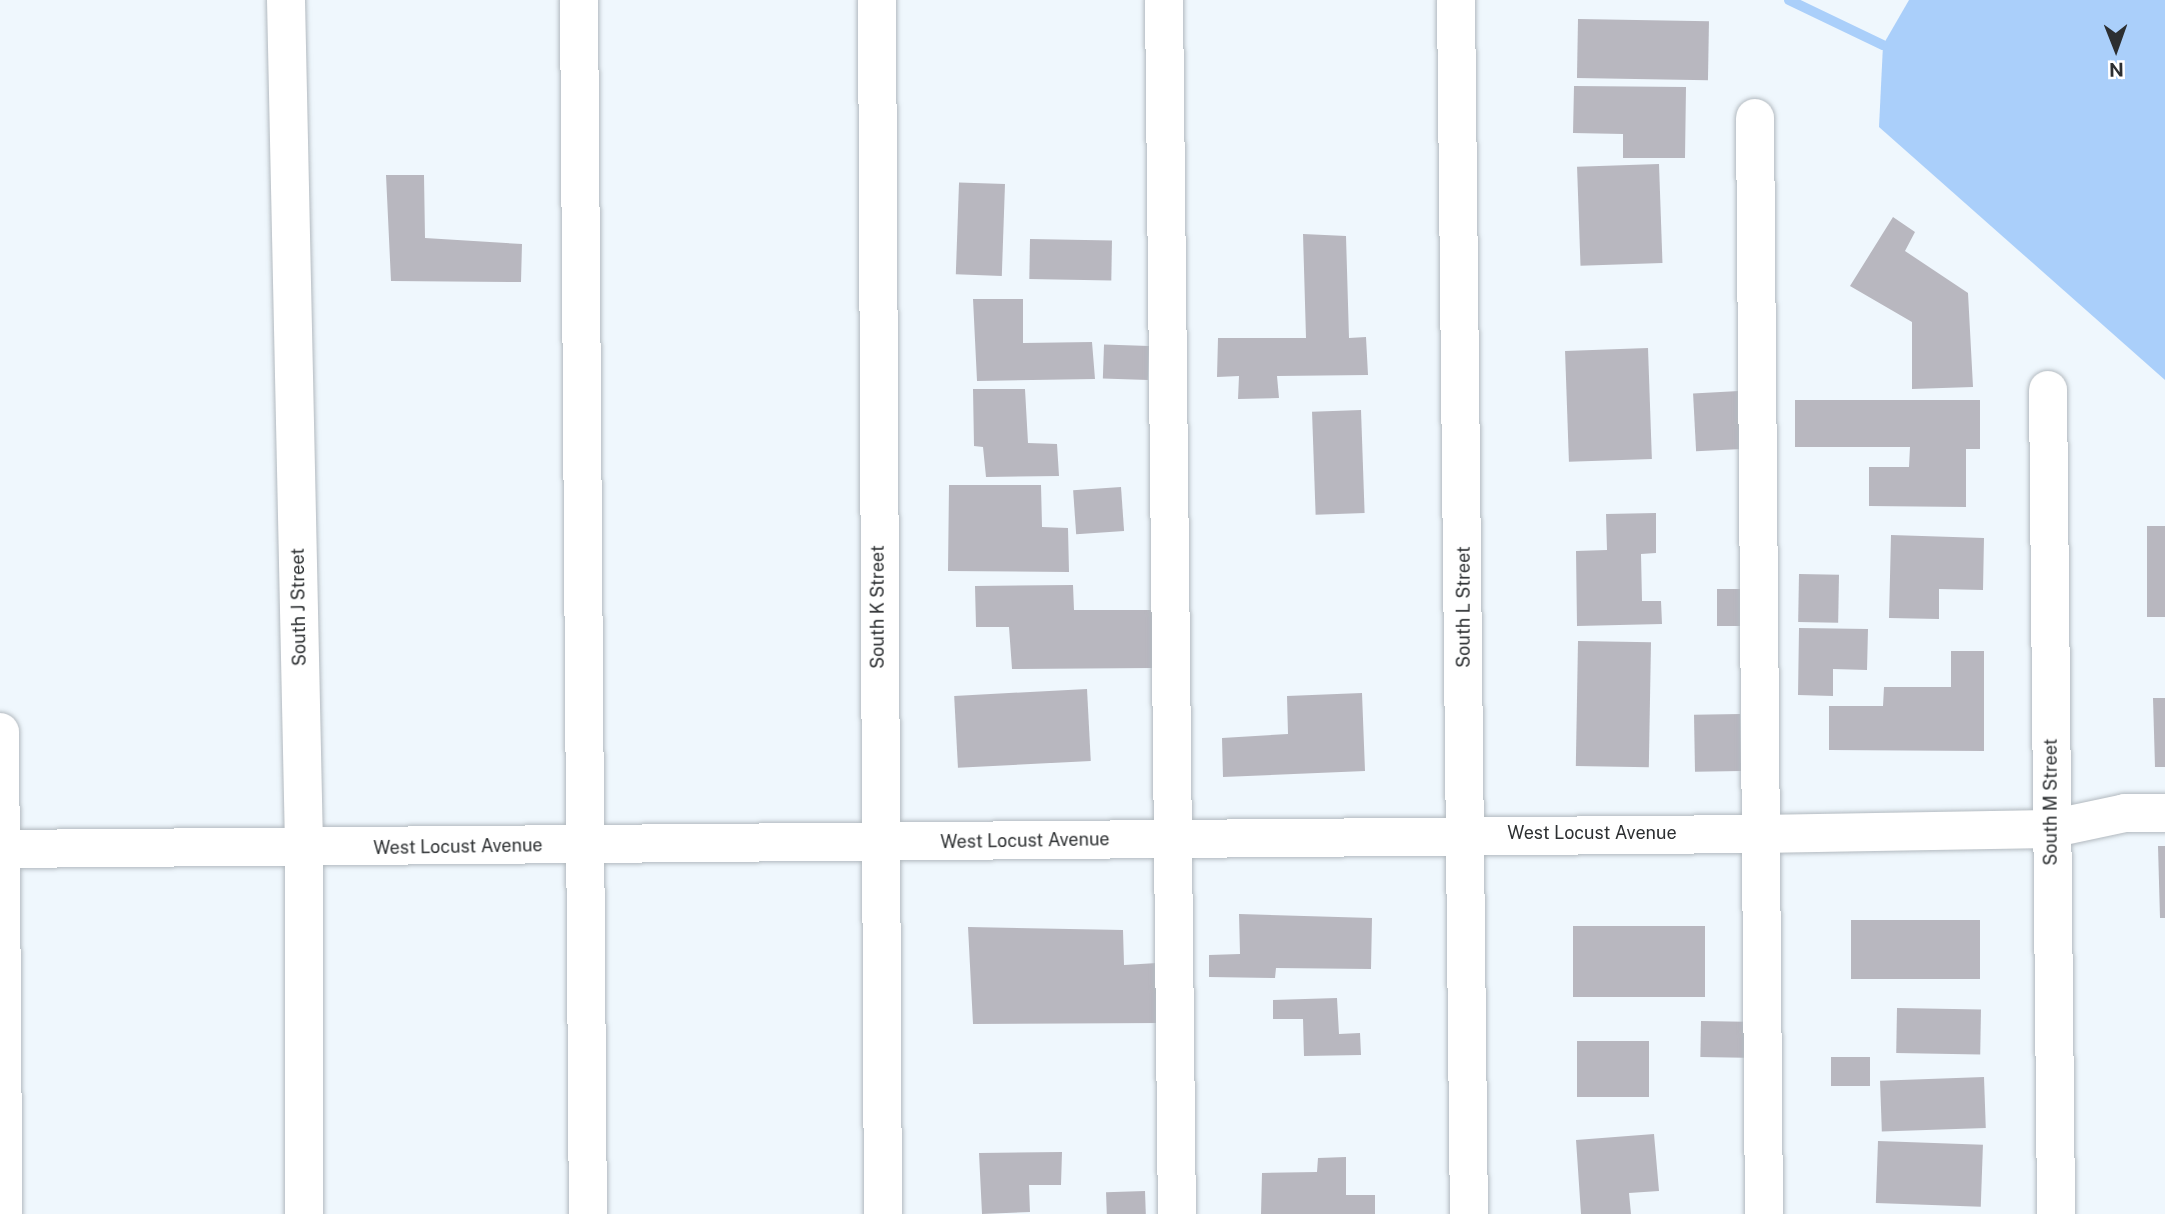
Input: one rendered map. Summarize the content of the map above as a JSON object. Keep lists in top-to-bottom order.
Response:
{
  "streets": {
    "street": [
      "South J Street",
      "South K Street",
      "South L Street",
      "South M Street",
      "West Locust Avenue"
    ]
  },
  "crossings": [
    ["South J Street", "West Locust Avenue"],
    ["South K Street", "West Locust Avenue"],
    ["South L Street", "West Locust Avenue"],
    ["South M Street", "West Locust Avenue"]
  ],
  "north": "bottom"
}
